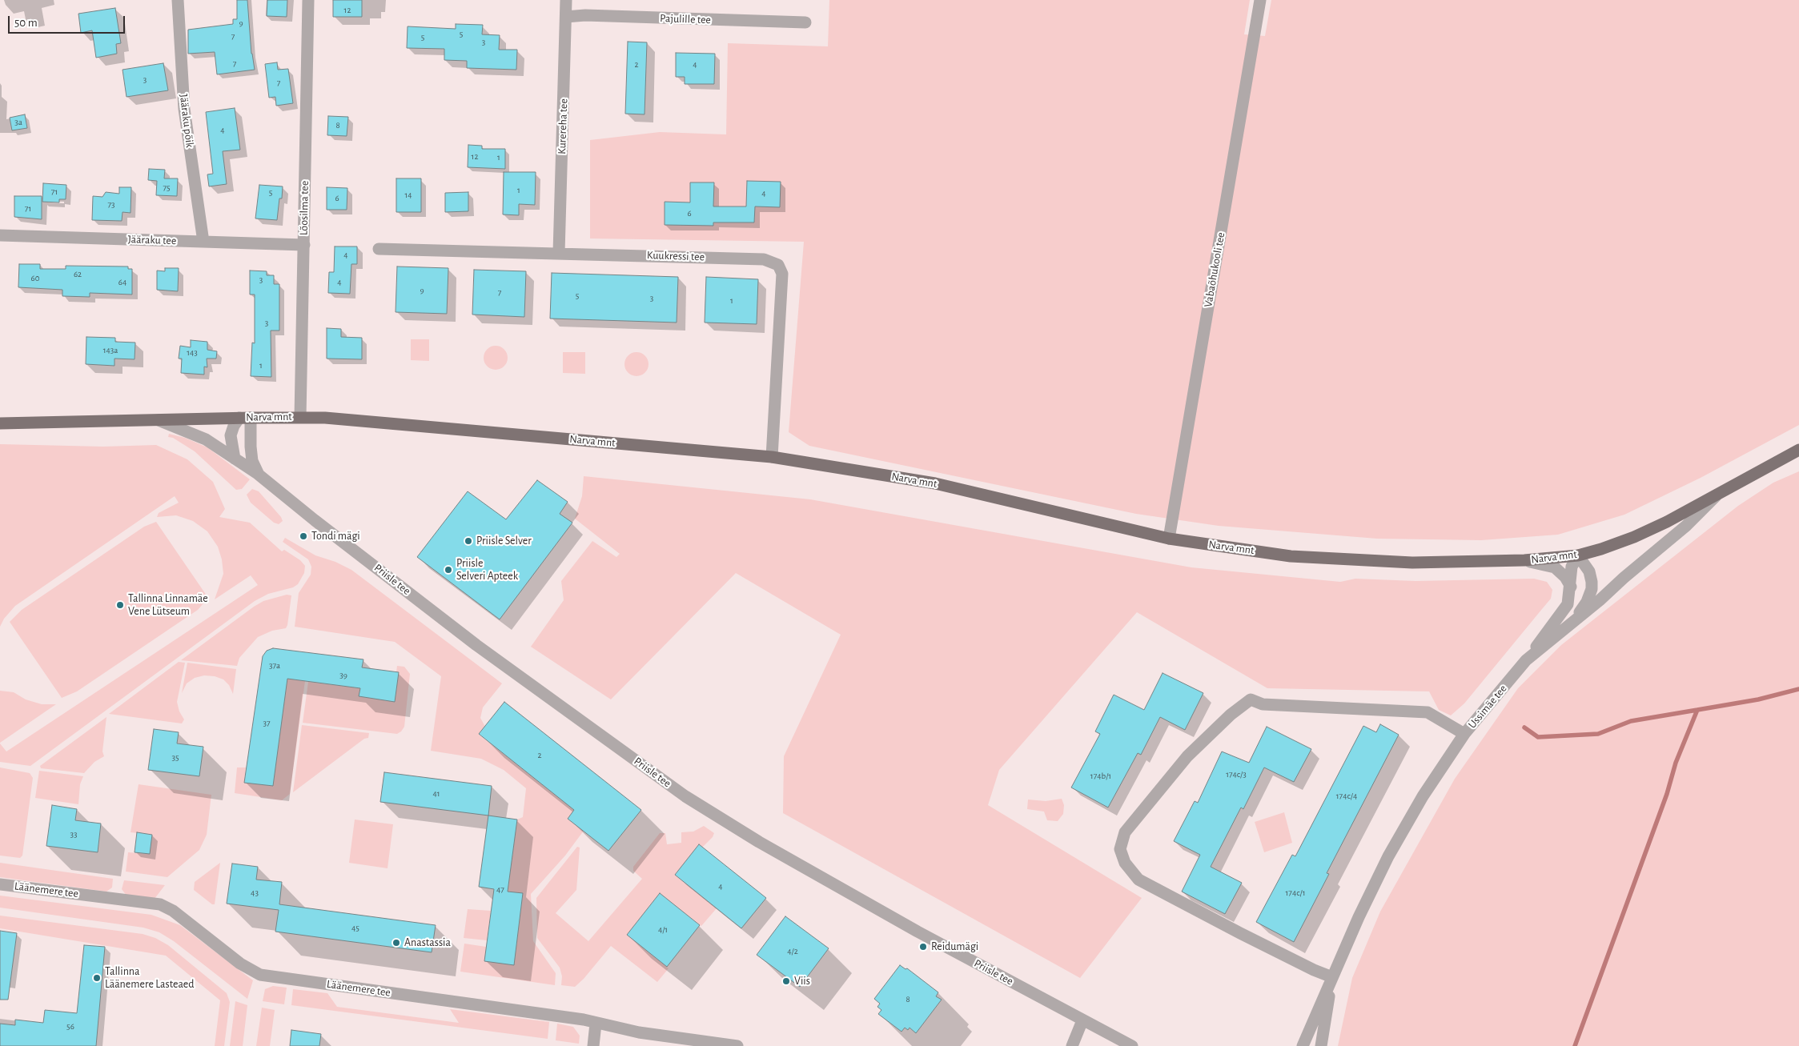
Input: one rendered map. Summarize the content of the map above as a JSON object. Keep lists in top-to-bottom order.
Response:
{
  "streets": {
    "main road": ["Narva mnt"],
    "street": [
      "Pajulille tee",
      "Jääraku põik",
      "Kurereha tee",
      "Lõosilma tee",
      "Jääraku tee",
      "Kuukressi tee",
      "Vabaõhukooli tee",
      "Priisle tee",
      "Ussimäe tee",
      "Läänemere tee"
    ]
  },
  "crossings": [
    ["Pajulille tee", "Kurereha tee"],
    ["Jääraku põik", "Jääraku tee"],
    ["Kurereha tee", "Kuukressi tee"],
    ["Lõosilma tee", "Jääraku tee"],
    ["Lõosilma tee", "Narva mnt"],
    ["Kuukressi tee", "Narva mnt"],
    ["Vabaõhukooli tee", "Narva mnt"],
    ["Narva mnt", "Priisle tee"],
    ["Narva mnt", "Ussimäe tee"]
  ],
  "places": [
    "Tondi mägi",
    "Priisle Selver",
    "Priisle Selveri Apteek",
    "Tallinna Linnamäe Vene Lütseum",
    "Anastassia",
    "Reidumägi",
    "Tallinna Läänemere Lasteaed",
    "Viis"
  ],
  "house_numbers": [
    "12",
    "9",
    "5",
    "7",
    "5",
    "3",
    "7",
    "2",
    "4",
    "3",
    "7",
    "3a",
    "8",
    "4",
    "12",
    "1",
    "75",
    "1",
    "71",
    "5",
    "4",
    "14",
    "6",
    "73",
    "71",
    "6",
    "4",
    "62",
    "60",
    "3",
    "64",
    "4",
    "9",
    "7",
    "5",
    "3",
    "1",
    "3",
    "143a",
    "143",
    "1",
    "37a",
    "39",
    "37",
    "2",
    "35",
    "174c/3",
    "174b/1",
    "41",
    "174c/4",
    "33",
    "4",
    "47",
    "43",
    "174c/1",
    "45",
    "4/1",
    "4/2",
    "8",
    "56"
  ],
  "scale_bar": "50 m"
}
